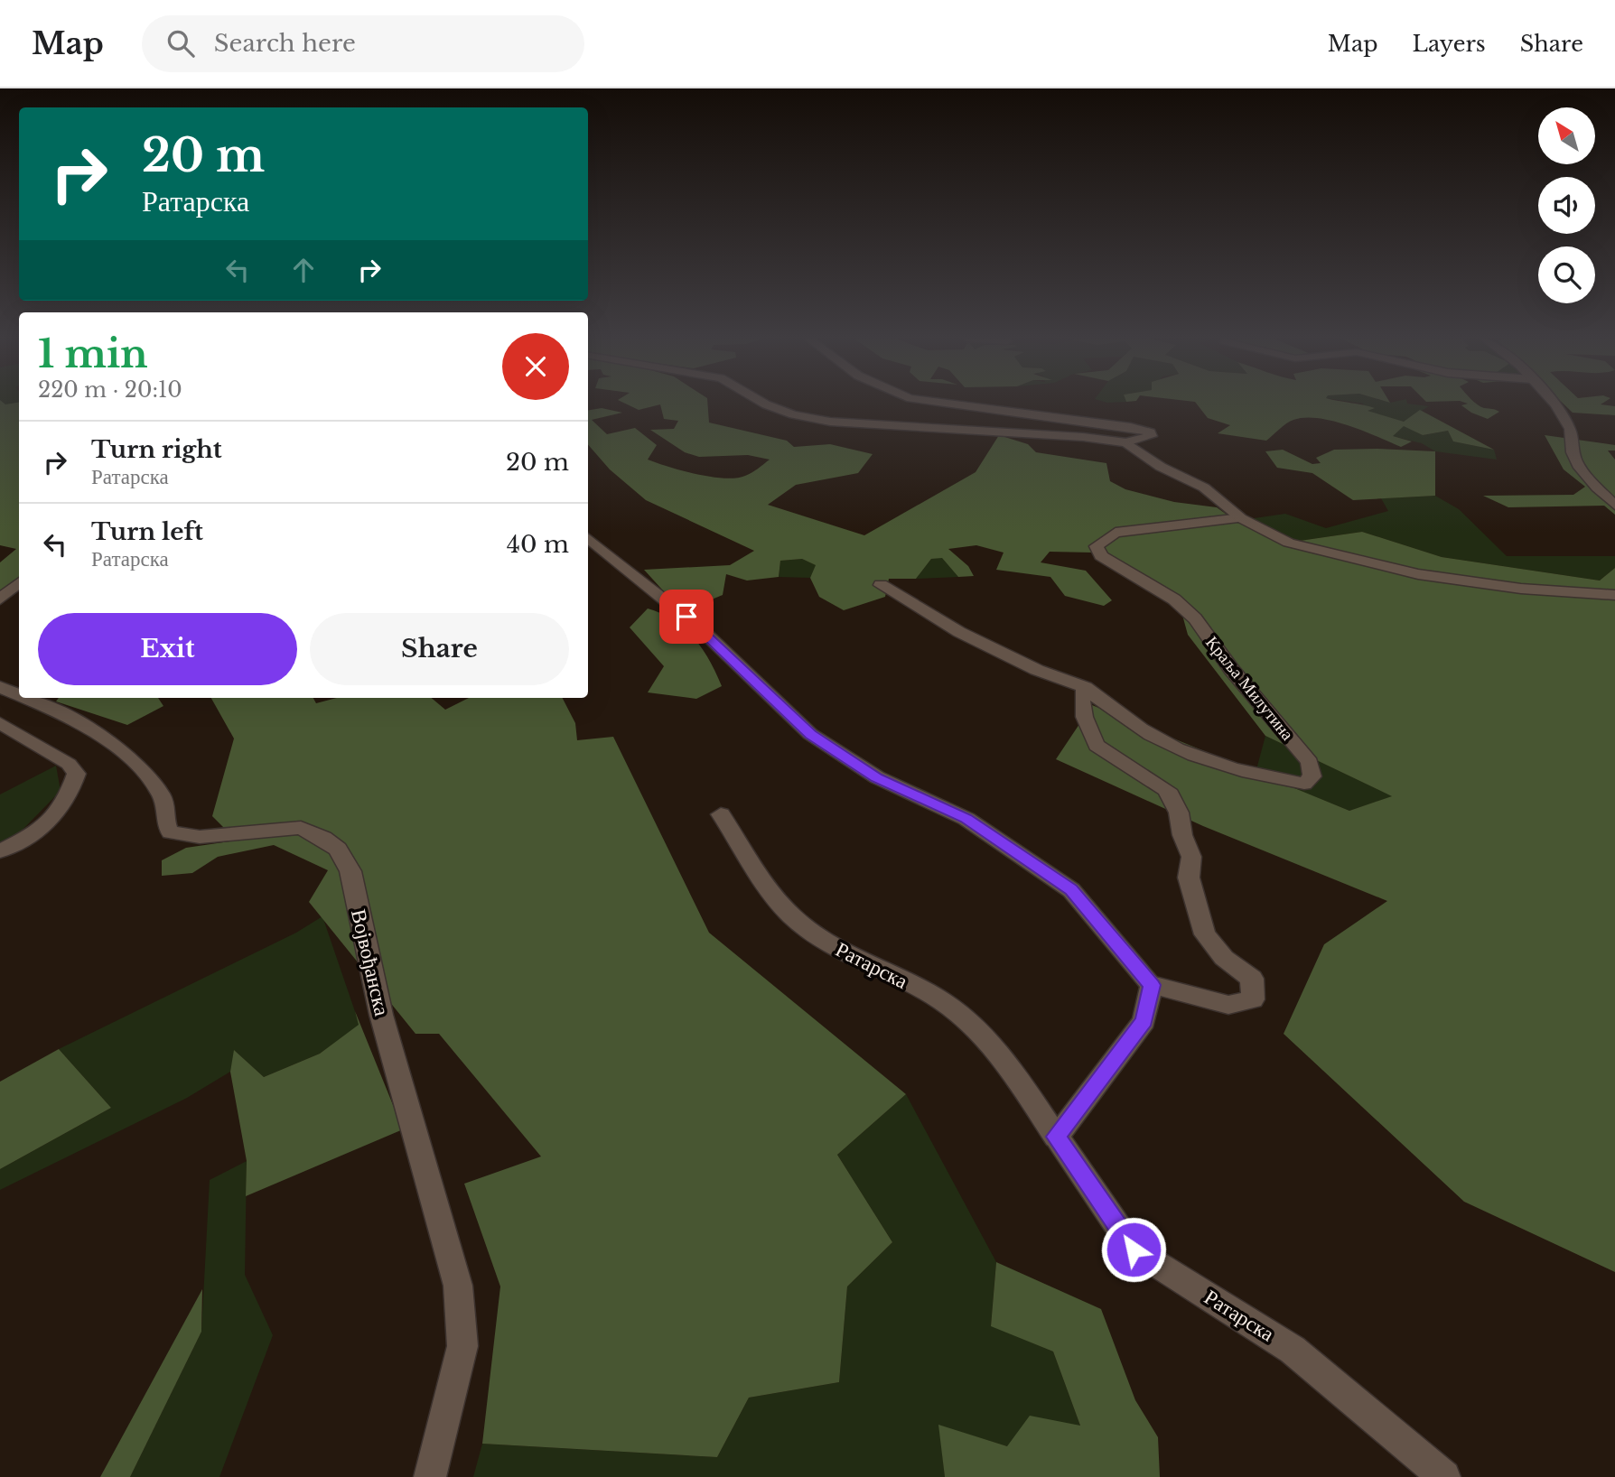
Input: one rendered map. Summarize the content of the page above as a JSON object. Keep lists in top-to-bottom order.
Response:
{
  "streets": {
    "street": ["Краља Милутина", "Војвођанска", "Ратарска"]
  },
  "north": "top left",
  "page": {
    "header": "Map",
    "search": "Search here",
    "nav": ["Map", "Layers", "Share"],
    "turn": ["20 m", "Ратарска"],
    "heading": ["1 min", "220 m · 20:10"],
    "list": [
      {
        "name": "Turn right",
        "note": "Ратарска",
        "value": "20 m"
      },
      {
        "name": "Turn left",
        "note": "Ратарска",
        "value": "40 m"
      }
    ],
    "buttons": ["Exit", "Share"]
  }
}
